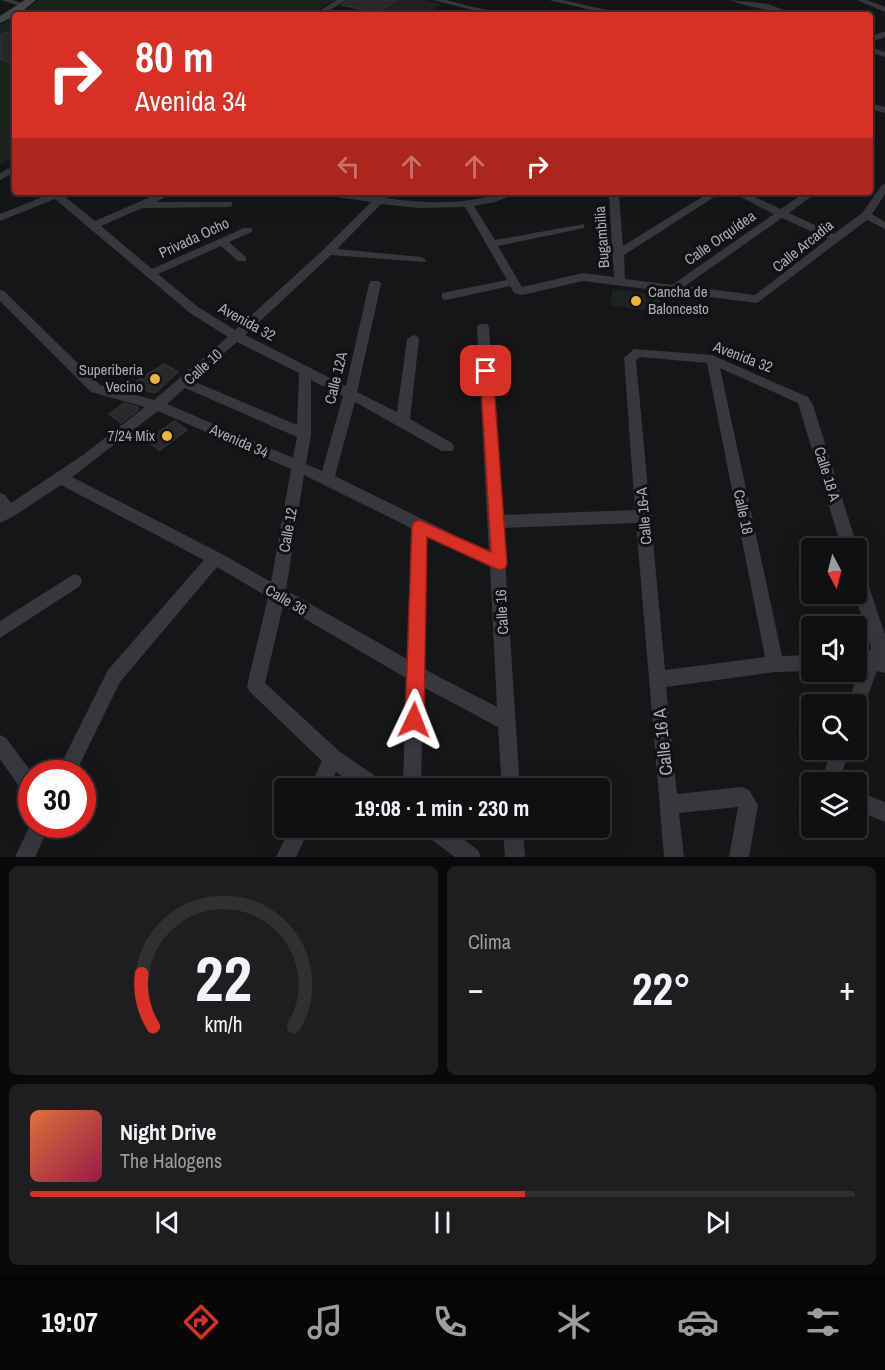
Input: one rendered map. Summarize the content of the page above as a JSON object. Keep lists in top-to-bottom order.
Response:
{
  "streets": {
    "street": [
      "Bugambilia",
      "Privada Ocho",
      "Calle Orquídea",
      "Calle Arcadia",
      "Avenida 32",
      "Calle 10",
      "Calle 12A",
      "Avenida 34",
      "Calle 18 A",
      "Calle 18",
      "Calle 16-A",
      "Calle 12",
      "Calle 36",
      "Calle 16",
      "Calle 16 A"
    ]
  },
  "crossings": [
    ["Bugambilia", "Calle Orquídea"],
    ["Bugambilia", "Calle Arcadia"],
    ["Privada Ocho", "Avenida 32"],
    ["Avenida 32", "Calle 10"],
    ["Avenida 32", "Calle 12A"],
    ["Avenida 32", "Calle 18 A"],
    ["Avenida 32", "Calle 18"],
    ["Avenida 32", "Calle 16-A"],
    ["Avenida 32", "Calle 12"],
    ["Calle 10", "Avenida 34"],
    ["Calle 10", "Calle 36"],
    ["Calle 12A", "Avenida 34"],
    ["Avenida 34", "Calle 12"],
    ["Avenida 34", "Calle 16"],
    ["Calle 16-A", "Calle 16 A"],
    ["Calle 12", "Calle 36"],
    ["Calle 36", "Calle 16"]
  ],
  "places": ["Cancha de Baloncesto", "Superiberia Vecino", "7/24 Mix"],
  "north": "bottom",
  "page": {
    "turn": ["80 m", "Avenida 34"],
    "limit": "30",
    "trip": "19:08 · 1 min · 230 m",
    "tile": "Clima",
    "heat": ["−", "22°", "+"],
    "song": ["Night Drive", "The Halogens"],
    "tabs": "19:07",
    "gauge": ["22", "km/h"]
  }
}
